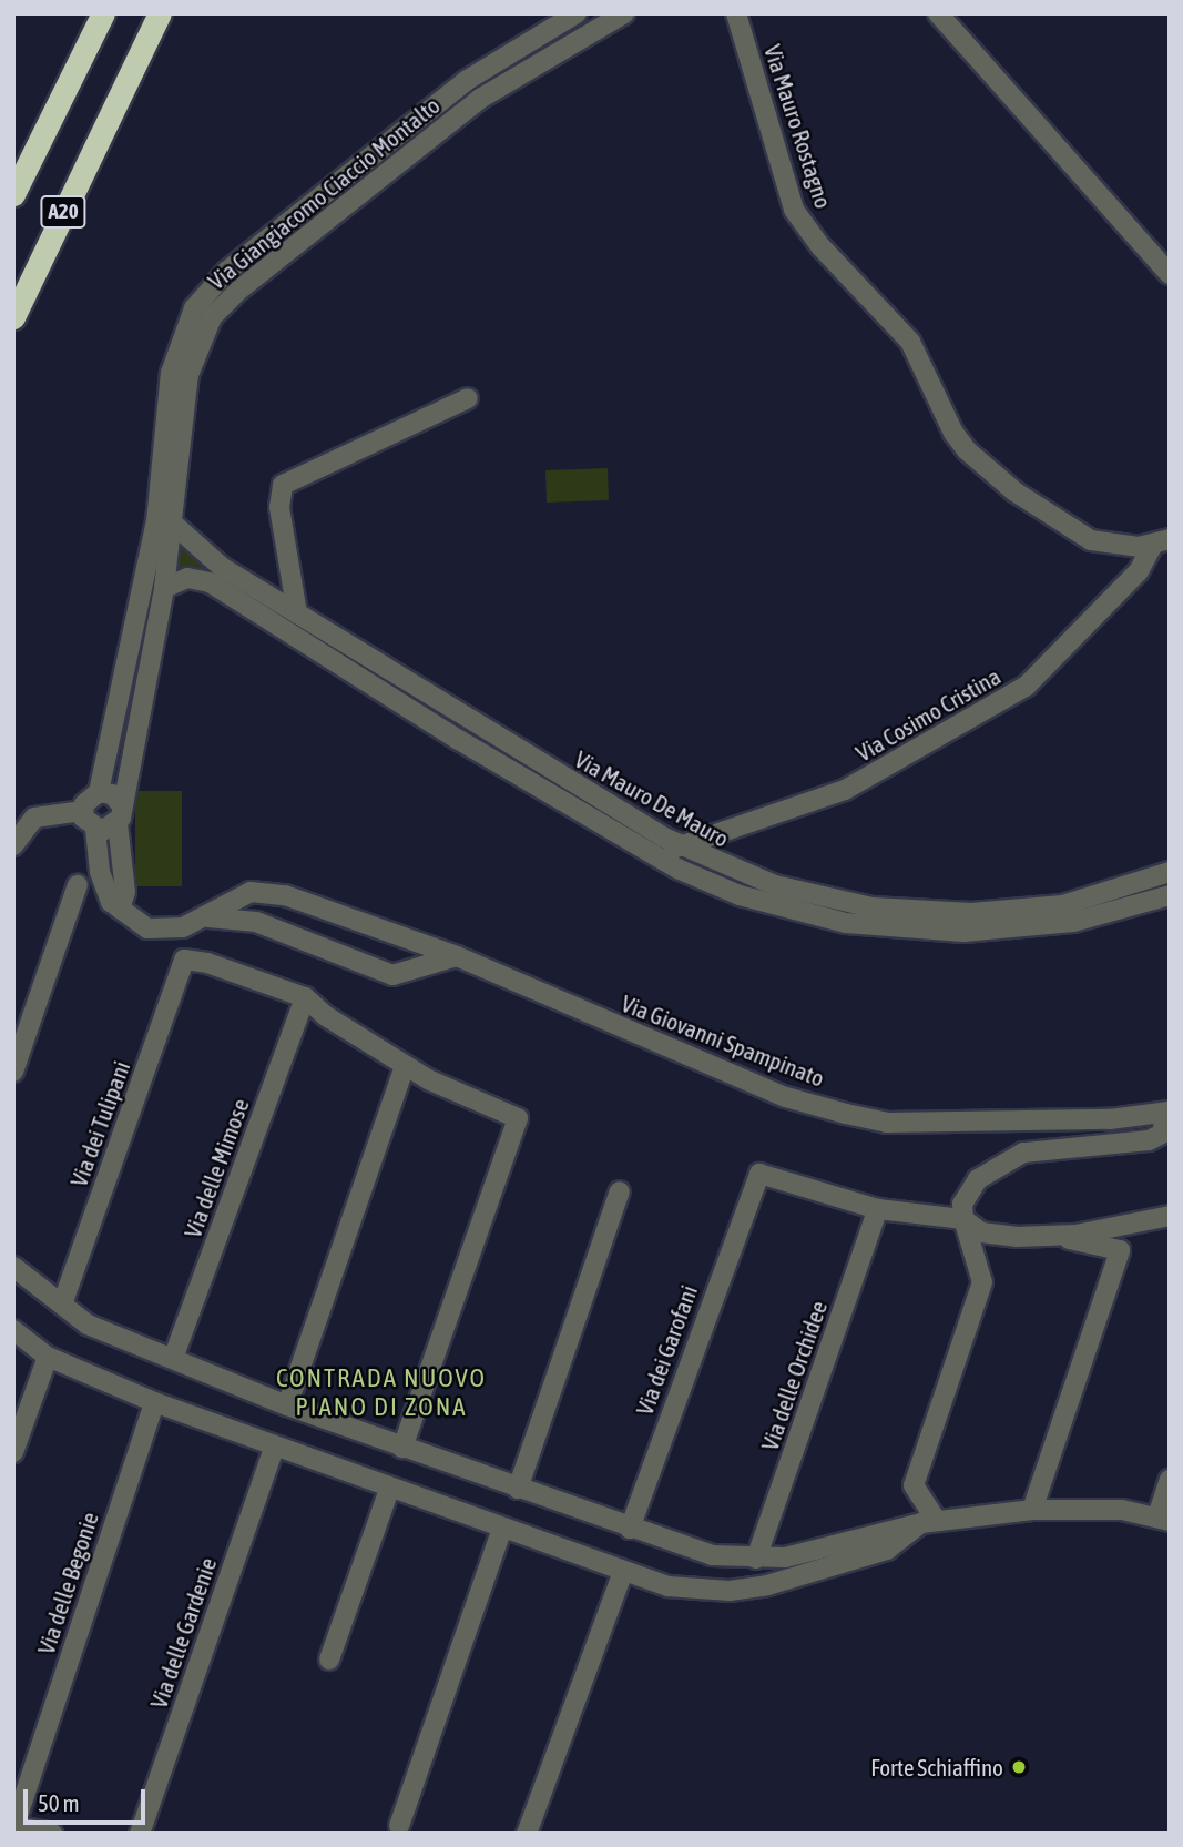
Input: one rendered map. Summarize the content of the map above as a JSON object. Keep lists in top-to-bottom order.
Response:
{
  "streets": {
    "highway": ["A20"],
    "street": [
      "Via Mauro Rostagno",
      "Via Giangiacomo Ciaccio Montalto",
      "Via Cosimo Cristina",
      "Via Mauro De Mauro",
      "Via Giovanni Spampinato",
      "Via dei Tulipani",
      "Via delle Mimose",
      "Via dei Garofani",
      "Via delle Orchidee",
      "Via delle Begonie",
      "Via delle Gardenie"
    ]
  },
  "crossings": [
    ["Via Mauro Rostagno", "Via Cosimo Cristina"],
    ["Via Giangiacomo Ciaccio Montalto", "Via Mauro De Mauro"],
    ["Via Cosimo Cristina", "Via Mauro De Mauro"],
    ["Via dei Tulipani", "Via delle Mimose"],
    ["Via dei Garofani", "Via delle Orchidee"]
  ],
  "districts": ["CONTRADA NUOVO PIANO DI ZONA"],
  "places": ["Forte Schiaffino"],
  "scale_bar": "50 m"
}
